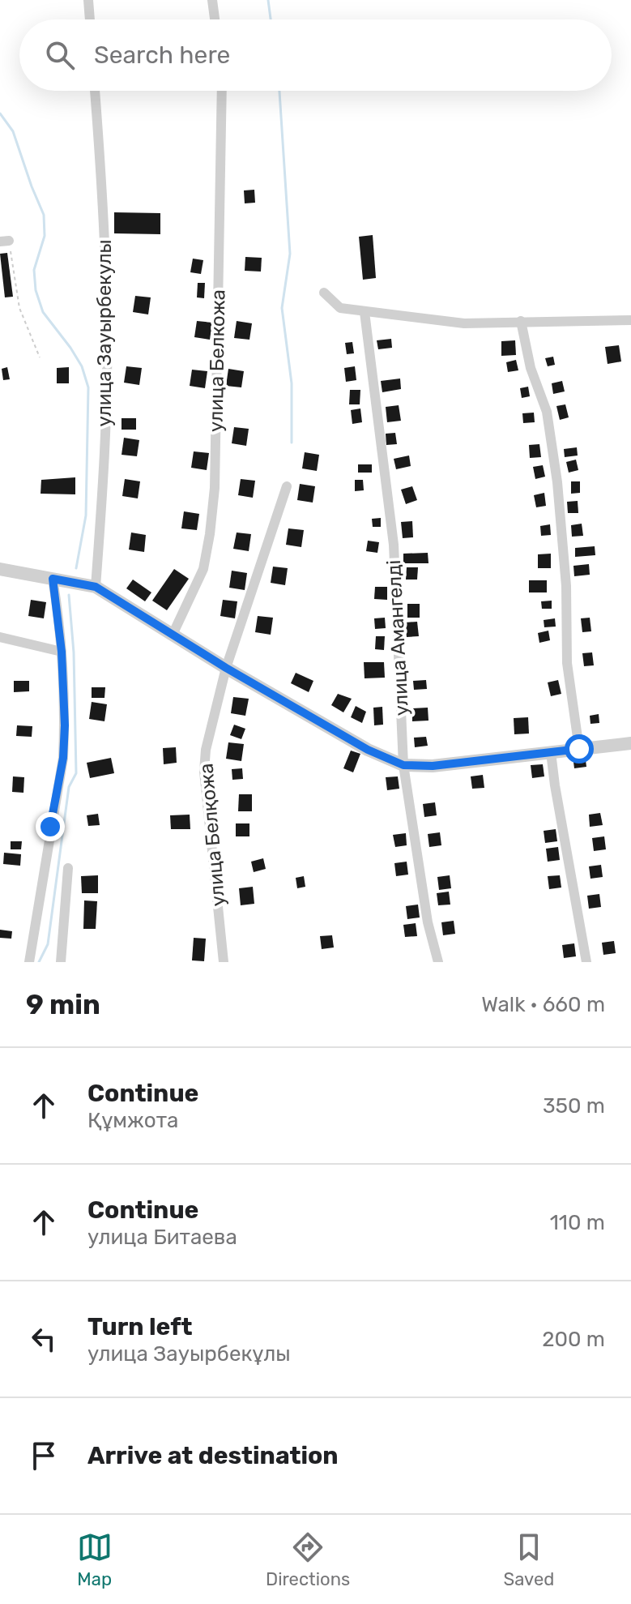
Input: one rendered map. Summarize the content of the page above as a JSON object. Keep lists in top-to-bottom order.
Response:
{
  "streets": {
    "street": [
      "улица Зауырбекулы",
      "улица Белкожа",
      "улица Амангелді",
      "улица Белқожа"
    ]
  },
  "page": {
    "search": "Search here",
    "heading": ["9 min", "Walk · 660 m"],
    "list": [
      ["Continue", "Құмжота", "350 m"],
      ["Continue", "улица Битаева", "110 m"],
      ["Turn left", "улица Зауырбекұлы", "200 m"],
      "Arrive at destination"
    ],
    "nav": ["Map", "Directions", "Saved"]
  }
}
